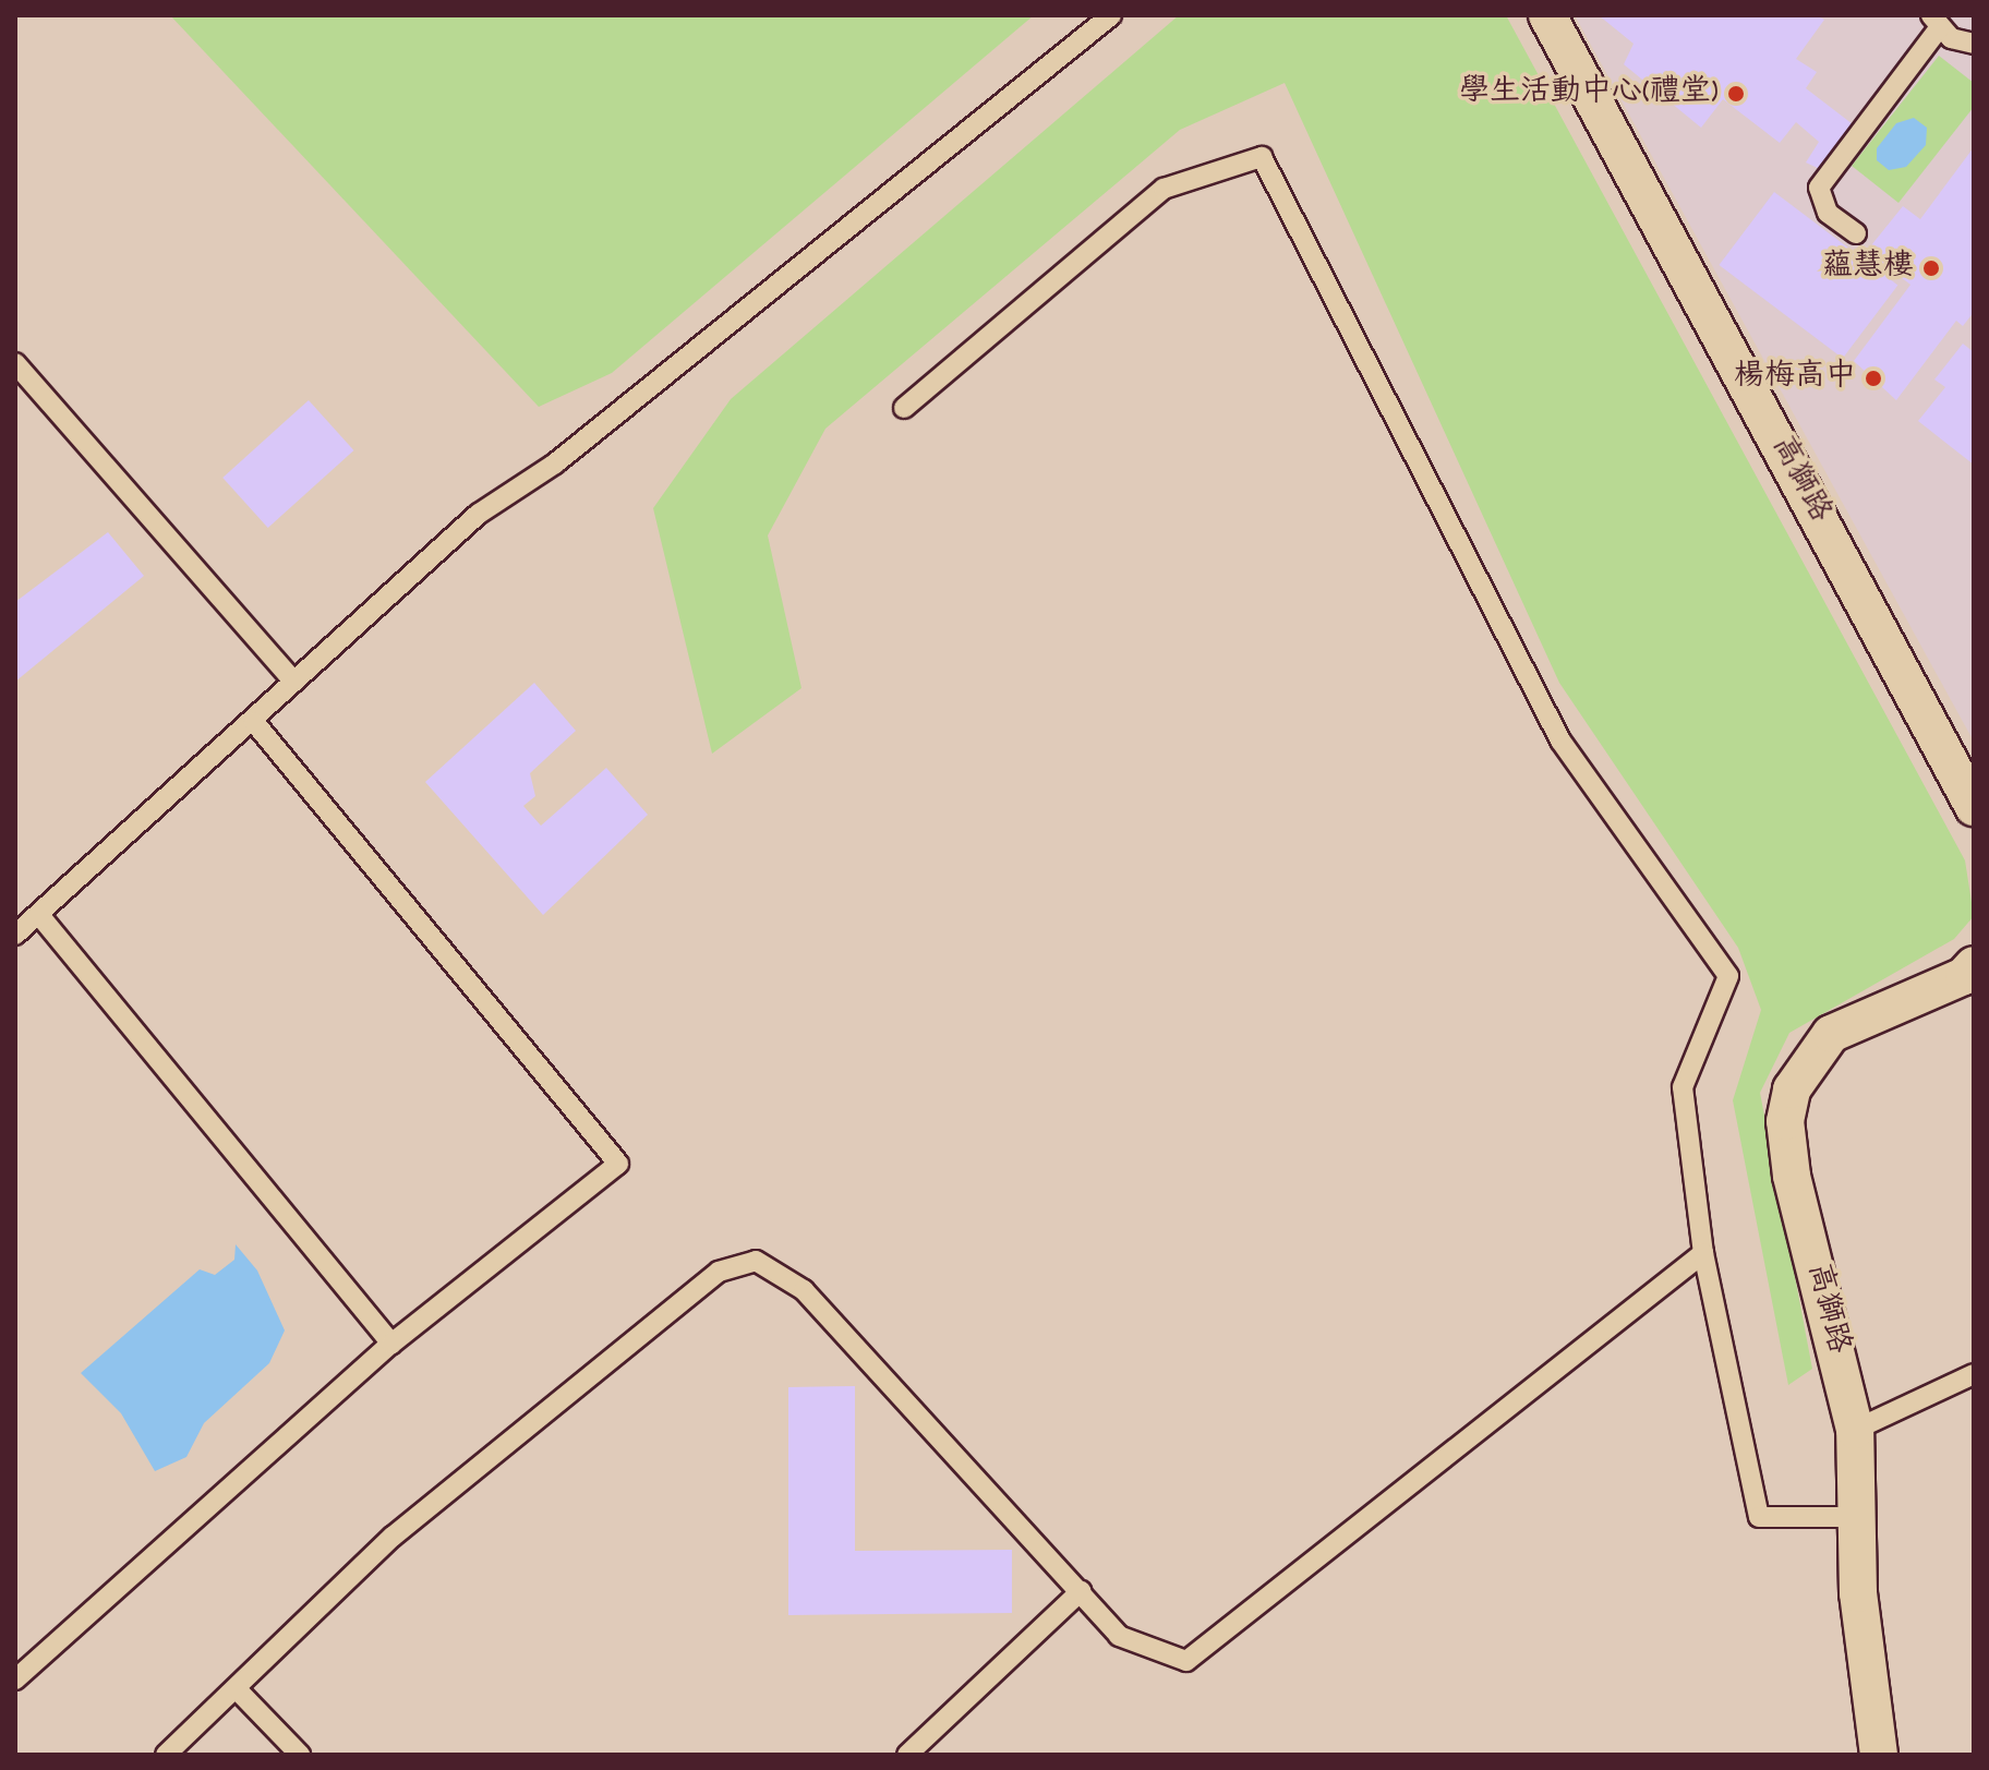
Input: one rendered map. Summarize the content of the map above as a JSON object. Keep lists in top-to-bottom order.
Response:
{
  "streets": {
    "street": ["高獅路"]
  },
  "places": ["學生活動中心(禮堂)", "蘊慧樓", "楊梅高中"]
}
